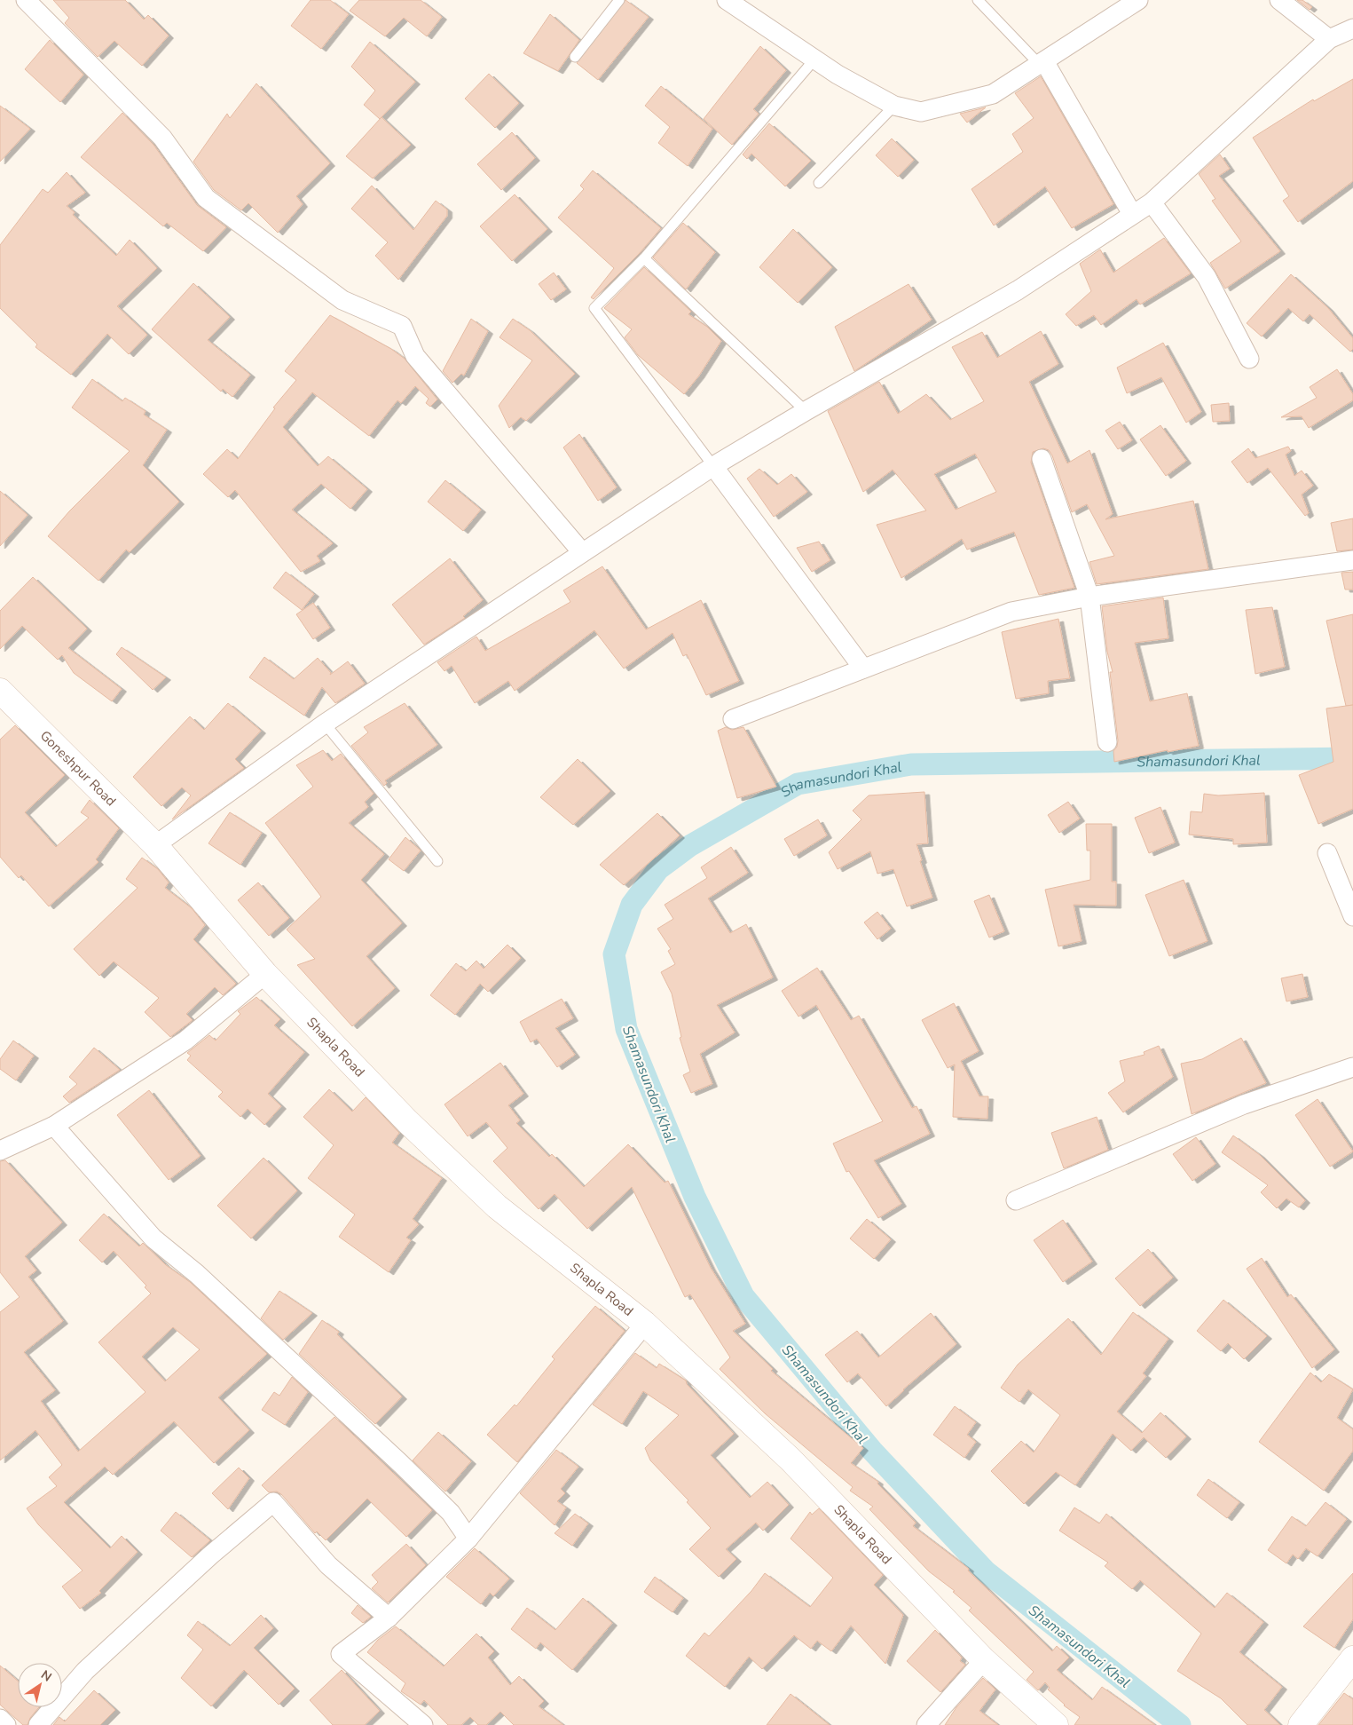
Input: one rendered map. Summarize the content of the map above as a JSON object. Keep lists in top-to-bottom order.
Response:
{
  "streets": {
    "street": ["Goneshpur Road", "Shapla Road"]
  },
  "crossings": [
    ["Goneshpur Road", "Shapla Road"]
  ],
  "water": ["Shamasundori Khal"],
  "north": "top right"
}
